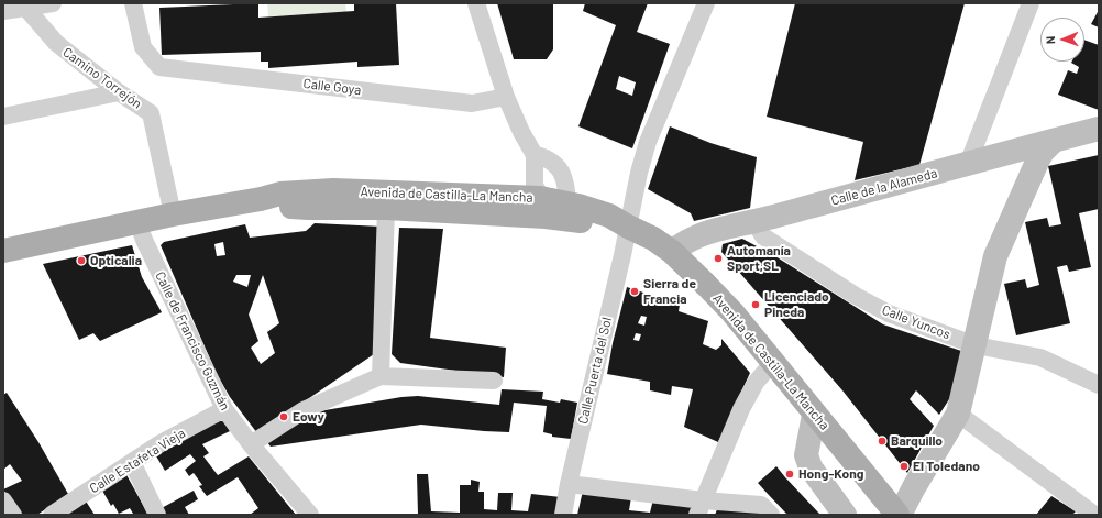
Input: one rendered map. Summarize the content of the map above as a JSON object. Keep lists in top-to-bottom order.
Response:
{
  "streets": {
    "main road": ["Avenida de Castilla-La Mancha"],
    "street": [
      "Camino Torrejón",
      "Calle Goya",
      "Calle de la Alameda",
      "Calle Yuncos",
      "Calle de Francisco Guzmán",
      "Calle Puerta del Sol",
      "Calle Estafeta Vieja"
    ]
  },
  "crossings": [
    ["Camino Torrejón", "Avenida de Castilla-La Mancha"],
    ["Calle de la Alameda", "Avenida de Castilla-La Mancha"],
    ["Calle de la Alameda", "Calle Yuncos"],
    ["Avenida de Castilla-La Mancha", "Calle de Francisco Guzmán"],
    ["Avenida de Castilla-La Mancha", "Calle Puerta del Sol"],
    ["Calle de Francisco Guzmán", "Calle Estafeta Vieja"]
  ],
  "places": [
    "Automanía Sport,SL",
    "Opticalia",
    "Sierra de Francia",
    "Licenciado Pineda",
    "Eowy",
    "Barquillo",
    "El Toledano",
    "Hong-Kong"
  ],
  "north": "left"
}
